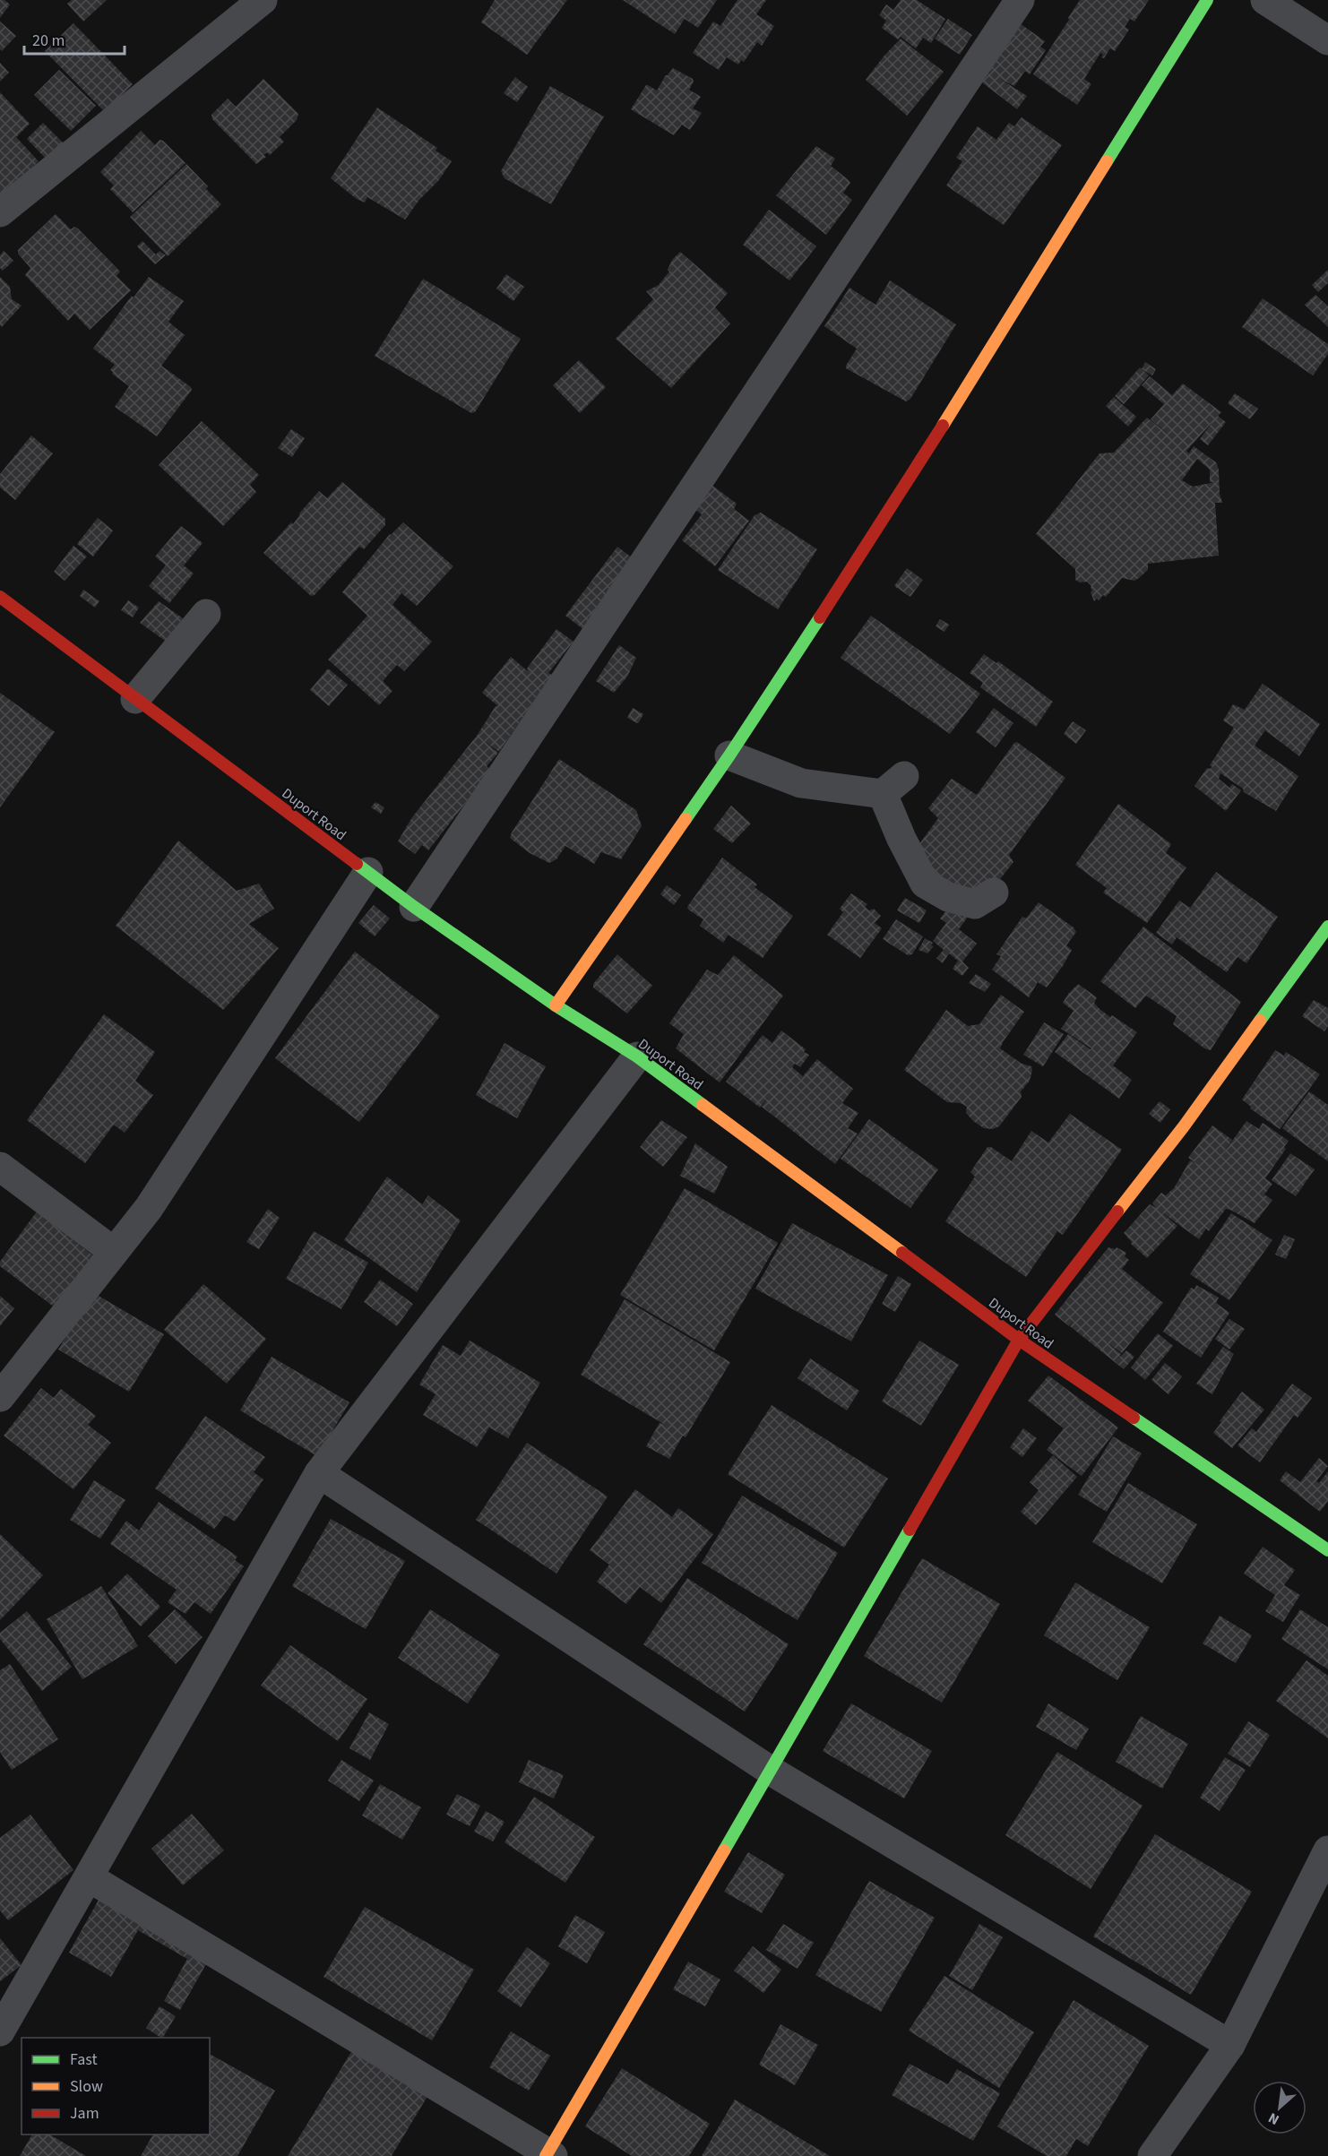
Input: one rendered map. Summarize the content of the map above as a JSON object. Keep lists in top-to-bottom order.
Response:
{
  "streets": {
    "street": ["Duport Road"]
  },
  "legend": ["Fast", "Slow", "Jam"],
  "scale_bar": "20 m",
  "north": "bottom left"
}
